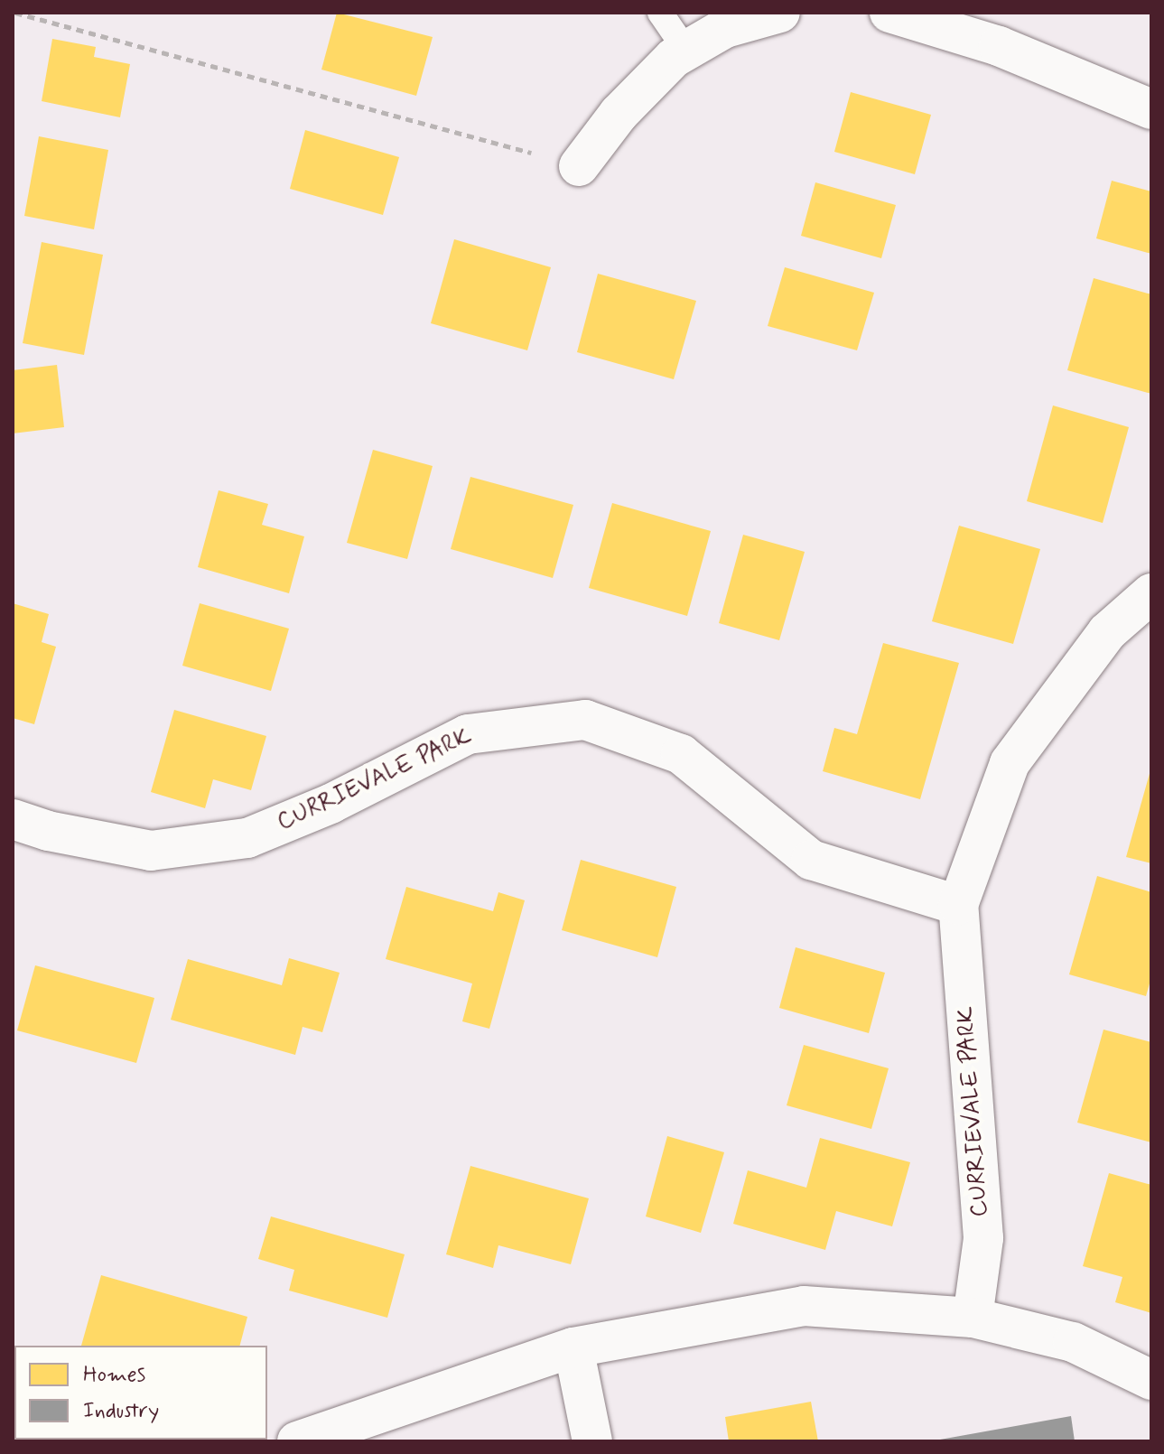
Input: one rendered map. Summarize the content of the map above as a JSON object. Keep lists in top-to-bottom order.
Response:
{
  "streets": {
    "street": ["CURRIEVALE PARK"]
  },
  "legend": ["Homes", "Industry"]
}
